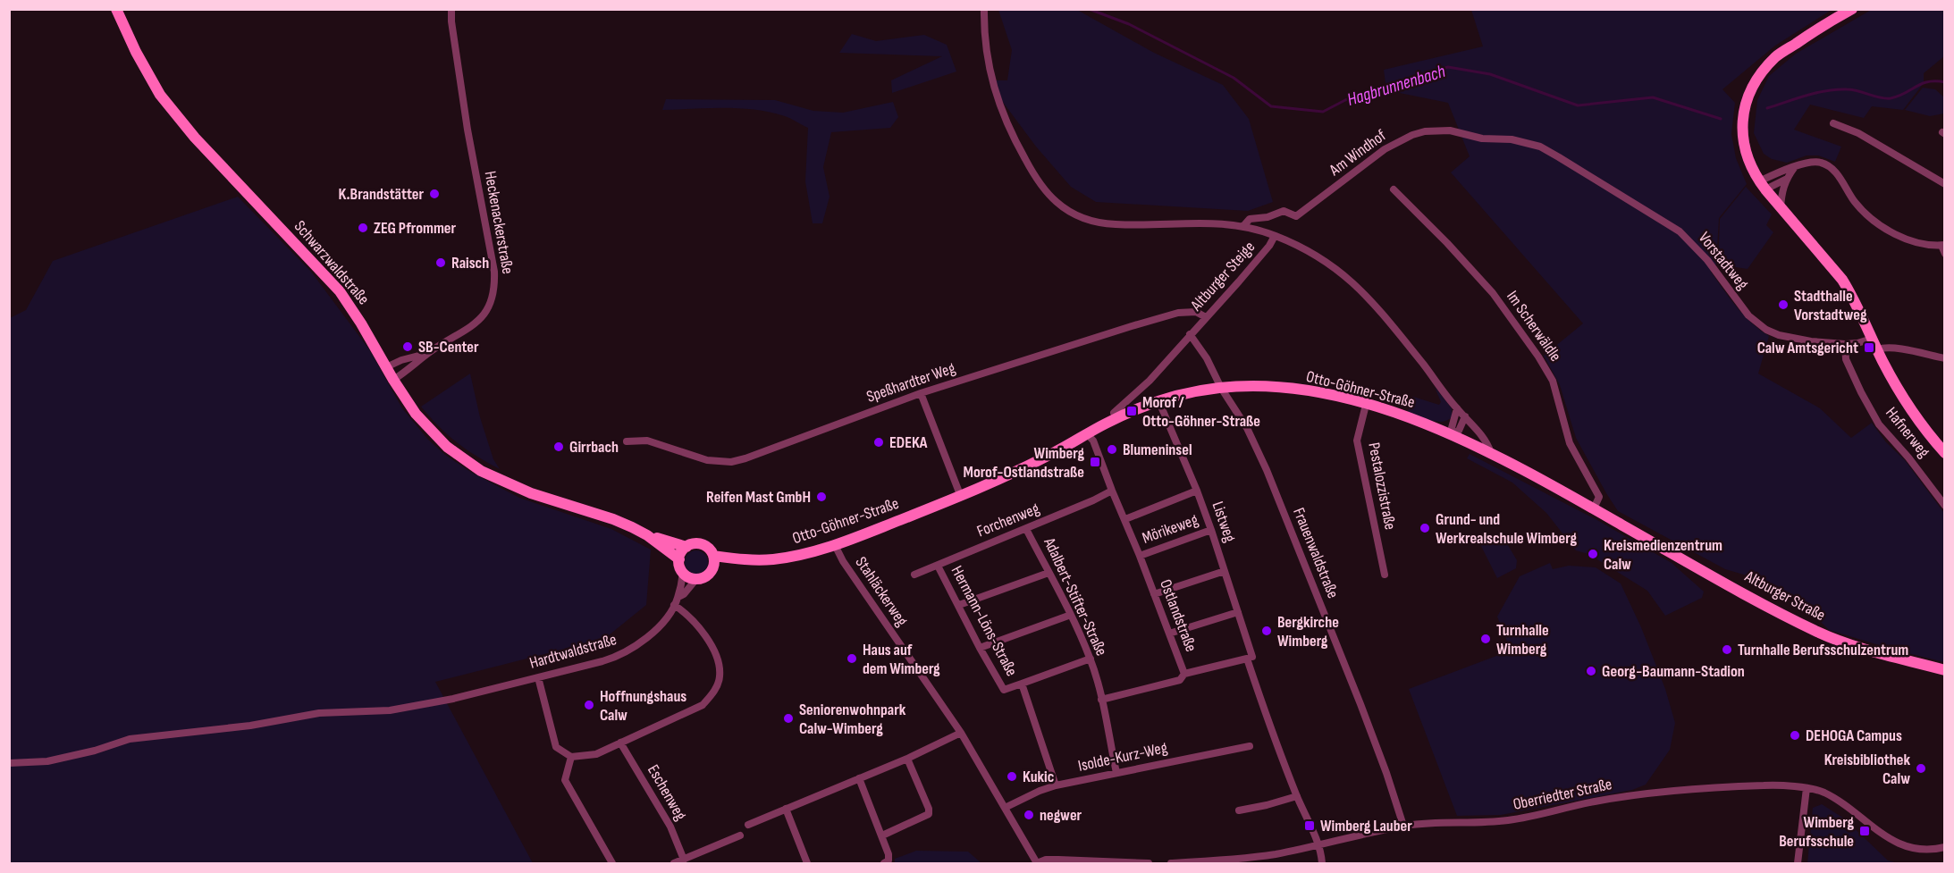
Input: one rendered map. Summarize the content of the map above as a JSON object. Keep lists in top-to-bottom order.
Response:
{
  "streets": {
    "street": [
      "Am Windhof",
      "Heckenackerstraße",
      "Vorstadtweg",
      "Schwarzwaldstraße",
      "Altburger Steige",
      "Im Scherwäldle",
      "Speßhardter Weg",
      "Otto-Göhner-Straße",
      "Hafnerweg",
      "Pestalozzistraße",
      "Forchenweg",
      "Listweg",
      "Mörikeweg",
      "Frauenwaldstraße",
      "Stahläckerweg",
      "Altburger Straße",
      "Adalbert-Stifter-Straße",
      "Ostlandstraße",
      "Hermann-Löns-Straße",
      "Hardtwaldstraße",
      "Isolde-Kurz-Weg",
      "Eschenweg",
      "Oberriedter Straße"
    ]
  },
  "crossings": [
    ["Am Windhof", "Vorstadtweg"],
    ["Am Windhof", "Altburger Steige"],
    ["Am Windhof", "Otto-Göhner-Straße"],
    ["Heckenackerstraße", "Schwarzwaldstraße"],
    ["Vorstadtweg", "Hafnerweg"],
    ["Altburger Steige", "Speßhardter Weg"],
    ["Altburger Steige", "Otto-Göhner-Straße"],
    ["Altburger Steige", "Frauenwaldstraße"],
    ["Im Scherwäldle", "Otto-Göhner-Straße"],
    ["Otto-Göhner-Straße", "Pestalozzistraße"],
    ["Otto-Göhner-Straße", "Listweg"],
    ["Otto-Göhner-Straße", "Frauenwaldstraße"],
    ["Otto-Göhner-Straße", "Stahläckerweg"],
    ["Otto-Göhner-Straße", "Altburger Straße"],
    ["Otto-Göhner-Straße", "Ostlandstraße"],
    ["Otto-Göhner-Straße", "Hardtwaldstraße"],
    ["Forchenweg", "Adalbert-Stifter-Straße"],
    ["Forchenweg", "Ostlandstraße"],
    ["Forchenweg", "Hermann-Löns-Straße"],
    ["Listweg", "Mörikeweg"],
    ["Mörikeweg", "Ostlandstraße"],
    ["Frauenwaldstraße", "Oberriedter Straße"],
    ["Stahläckerweg", "Isolde-Kurz-Weg"],
    ["Adalbert-Stifter-Straße", "Isolde-Kurz-Weg"],
    ["Ostlandstraße", "Oberriedter Straße"],
    ["Hermann-Löns-Straße", "Isolde-Kurz-Weg"]
  ],
  "water": ["Hagbrunnenbach"],
  "places": {
    "other": [
      "K.Brandstätter",
      "ZEG Pfrommer",
      "Raisch",
      "Stadthalle Vorstadtweg",
      "SB-Center",
      "EDEKA",
      "Girrbach",
      "Blumeninsel",
      "Reifen Mast GmbH",
      "Grund- und Werkrealschule Wimberg",
      "Kreismedienzentrum Calw",
      "Bergkirche Wimberg",
      "Turnhalle Wimberg",
      "Turnhalle Berufsschulzentrum",
      "Haus auf dem Wimberg",
      "Georg-Baumann-Stadion",
      "Hoffnungshaus Calw",
      "Seniorenwohnpark Calw-Wimberg",
      "DEHOGA Campus",
      "Kreisbibliothek Calw",
      "Kukic",
      "negwer"
    ],
    "transit": [
      "Calw Amtsgericht",
      "Morof / Otto-Göhner-Straße",
      "Wimberg Morof-Ostlandstraße",
      "Wimberg Lauber",
      "Wimberg Berufsschule"
    ]
  }
}
